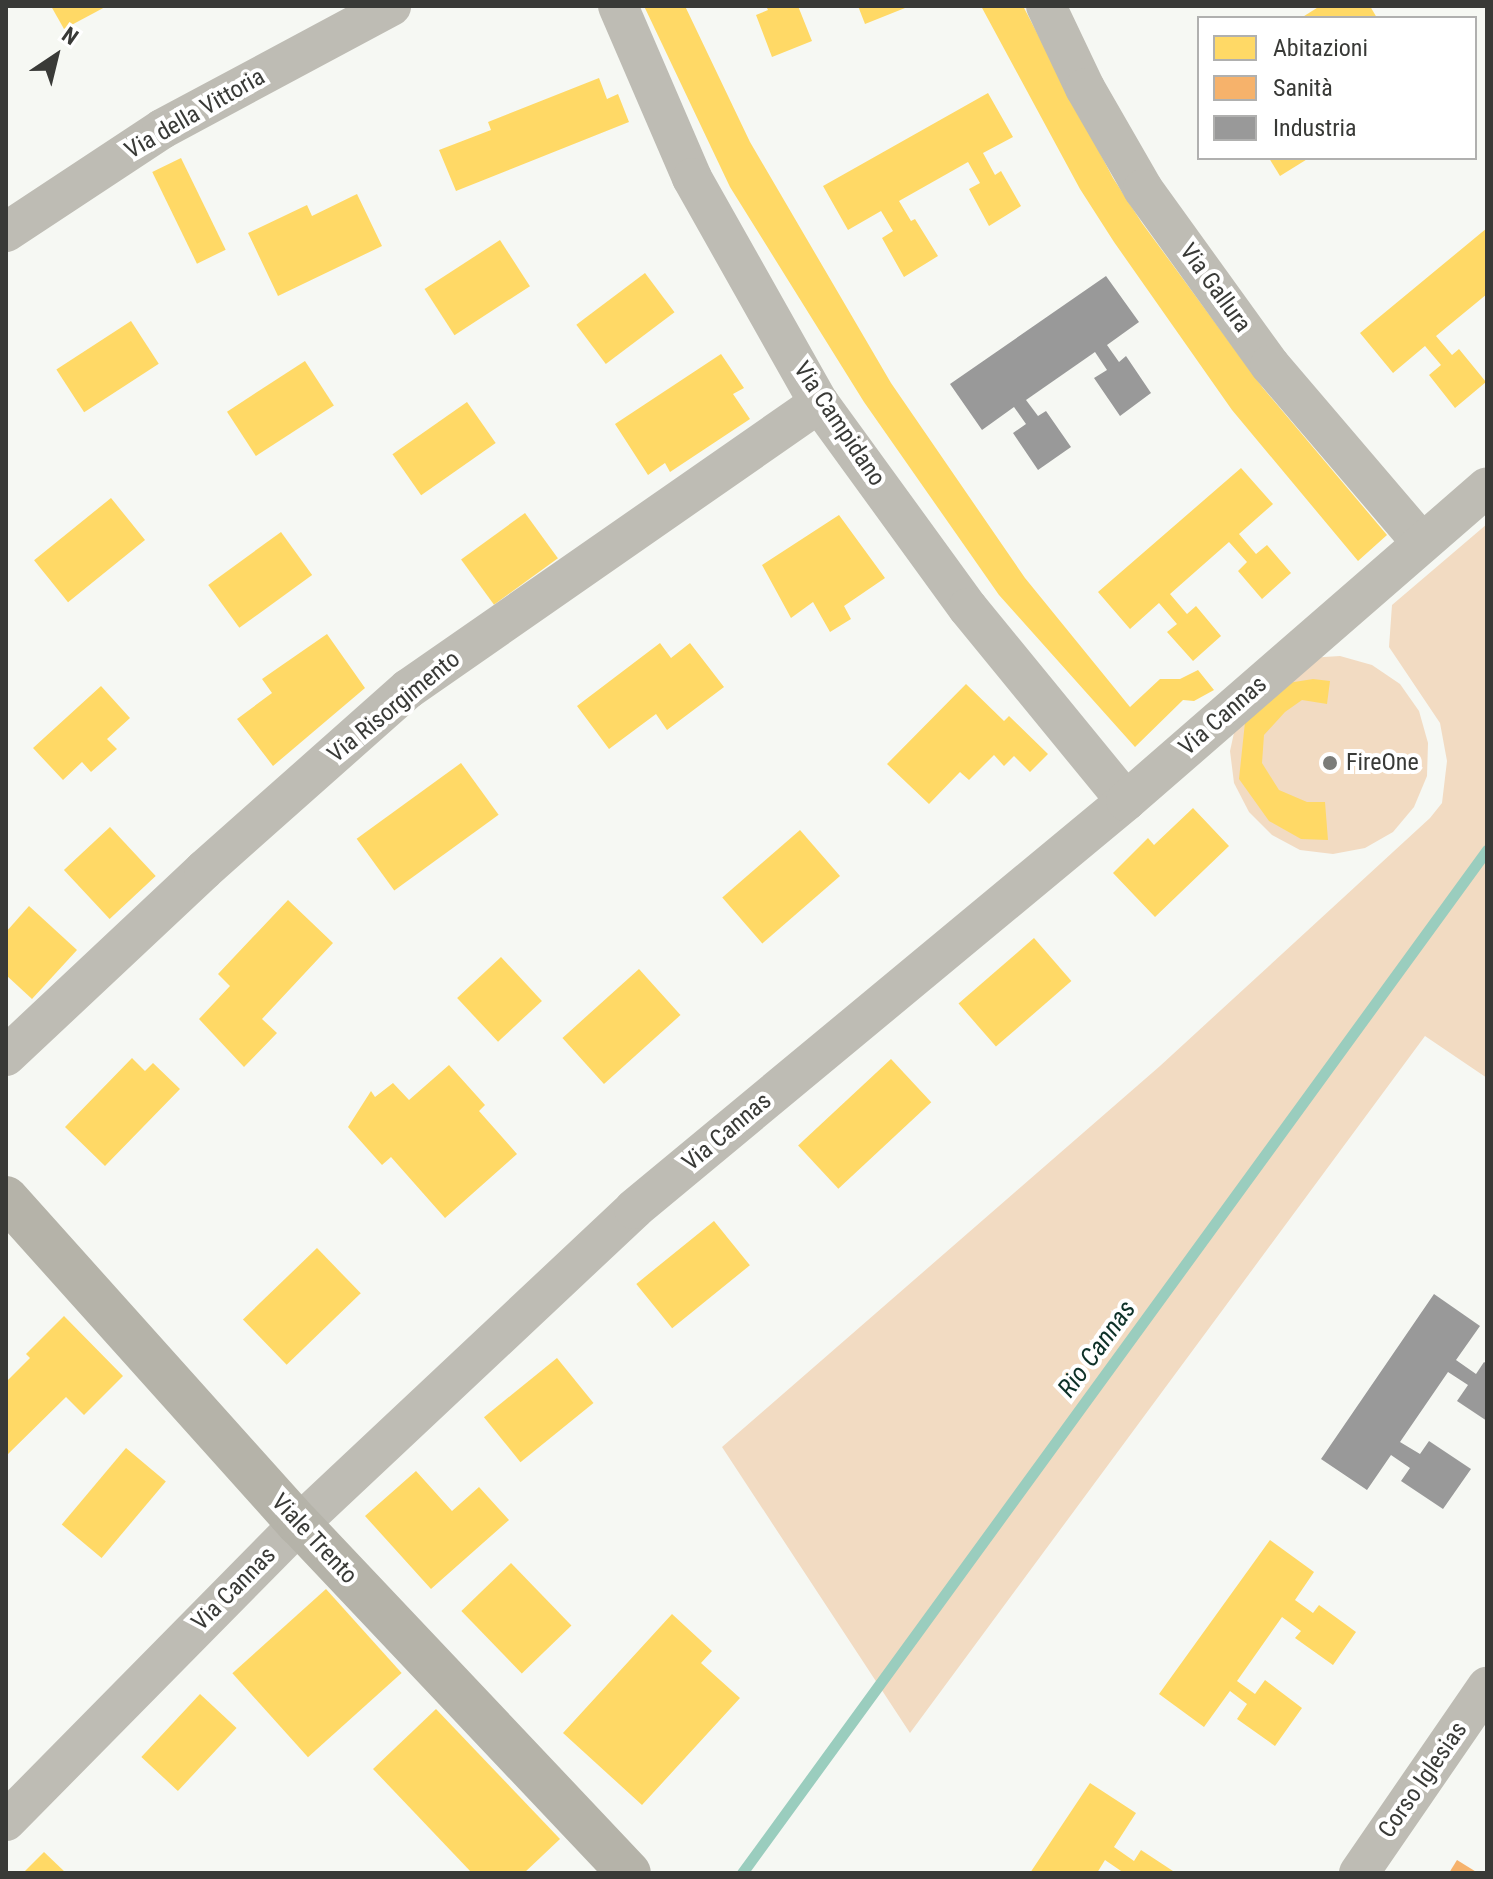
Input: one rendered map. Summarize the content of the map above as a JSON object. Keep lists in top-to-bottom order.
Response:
{
  "streets": {
    "main road": ["Viale Trento"],
    "street": [
      "Via della Vittoria",
      "Via Gallura",
      "Via Campidano",
      "Via Risorgimento",
      "Via Cannas",
      "Corso Iglesias"
    ]
  },
  "crossings": [
    ["Via Gallura", "Via Cannas"],
    ["Via Campidano", "Via Risorgimento"],
    ["Via Campidano", "Via Cannas"],
    ["Via Cannas", "Viale Trento"]
  ],
  "water": ["Rio Cannas"],
  "places": ["FireOne"],
  "legend": ["Abitazioni", "Sanità", "Industria"],
  "north": "top right"
}
